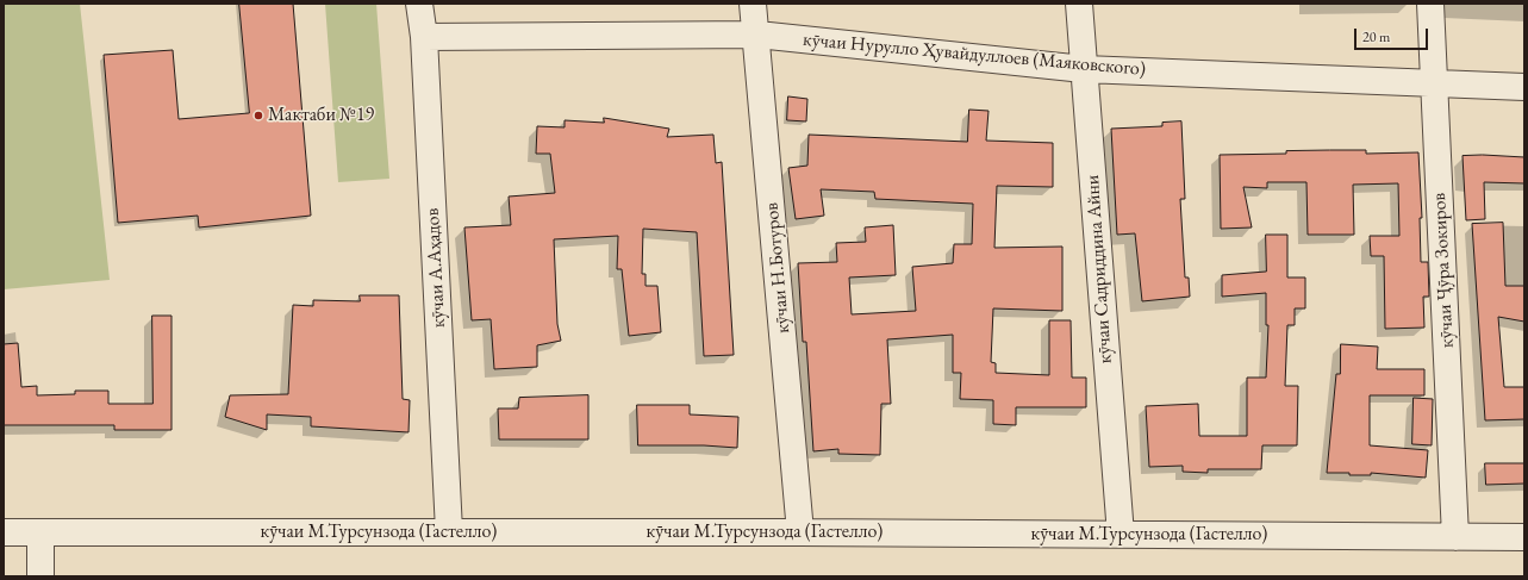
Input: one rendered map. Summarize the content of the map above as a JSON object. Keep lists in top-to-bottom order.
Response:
{
  "streets": {
    "street": [
      "кӯчаи Нурулло Ҳувайдуллоев (Маяковского)",
      "кӯчаи А.Аҳадов",
      "кӯчаи Н.Ботуров",
      "кӯчаи Садриддина Айни",
      "кӯчаи Ҷӯра Зокиров",
      "кӯчаи М.Турсунзода (Гастелло)"
    ]
  },
  "crossings": [
    ["кӯчаи Нурулло Ҳувайдуллоев (Маяковского)", "кӯчаи А.Аҳадов"],
    ["кӯчаи Нурулло Ҳувайдуллоев (Маяковского)", "кӯчаи Н.Ботуров"],
    ["кӯчаи Нурулло Ҳувайдуллоев (Маяковского)", "кӯчаи Садриддина Айни"],
    ["кӯчаи Нурулло Ҳувайдуллоев (Маяковского)", "кӯчаи Ҷӯра Зокиров"],
    ["кӯчаи А.Аҳадов", "кӯчаи М.Турсунзода (Гастелло)"],
    ["кӯчаи Н.Ботуров", "кӯчаи М.Турсунзода (Гастелло)"],
    ["кӯчаи Садриддина Айни", "кӯчаи М.Турсунзода (Гастелло)"],
    ["кӯчаи Ҷӯра Зокиров", "кӯчаи М.Турсунзода (Гастелло)"]
  ],
  "places": ["Мактаби №19"],
  "scale_bar": "20 m"
}
